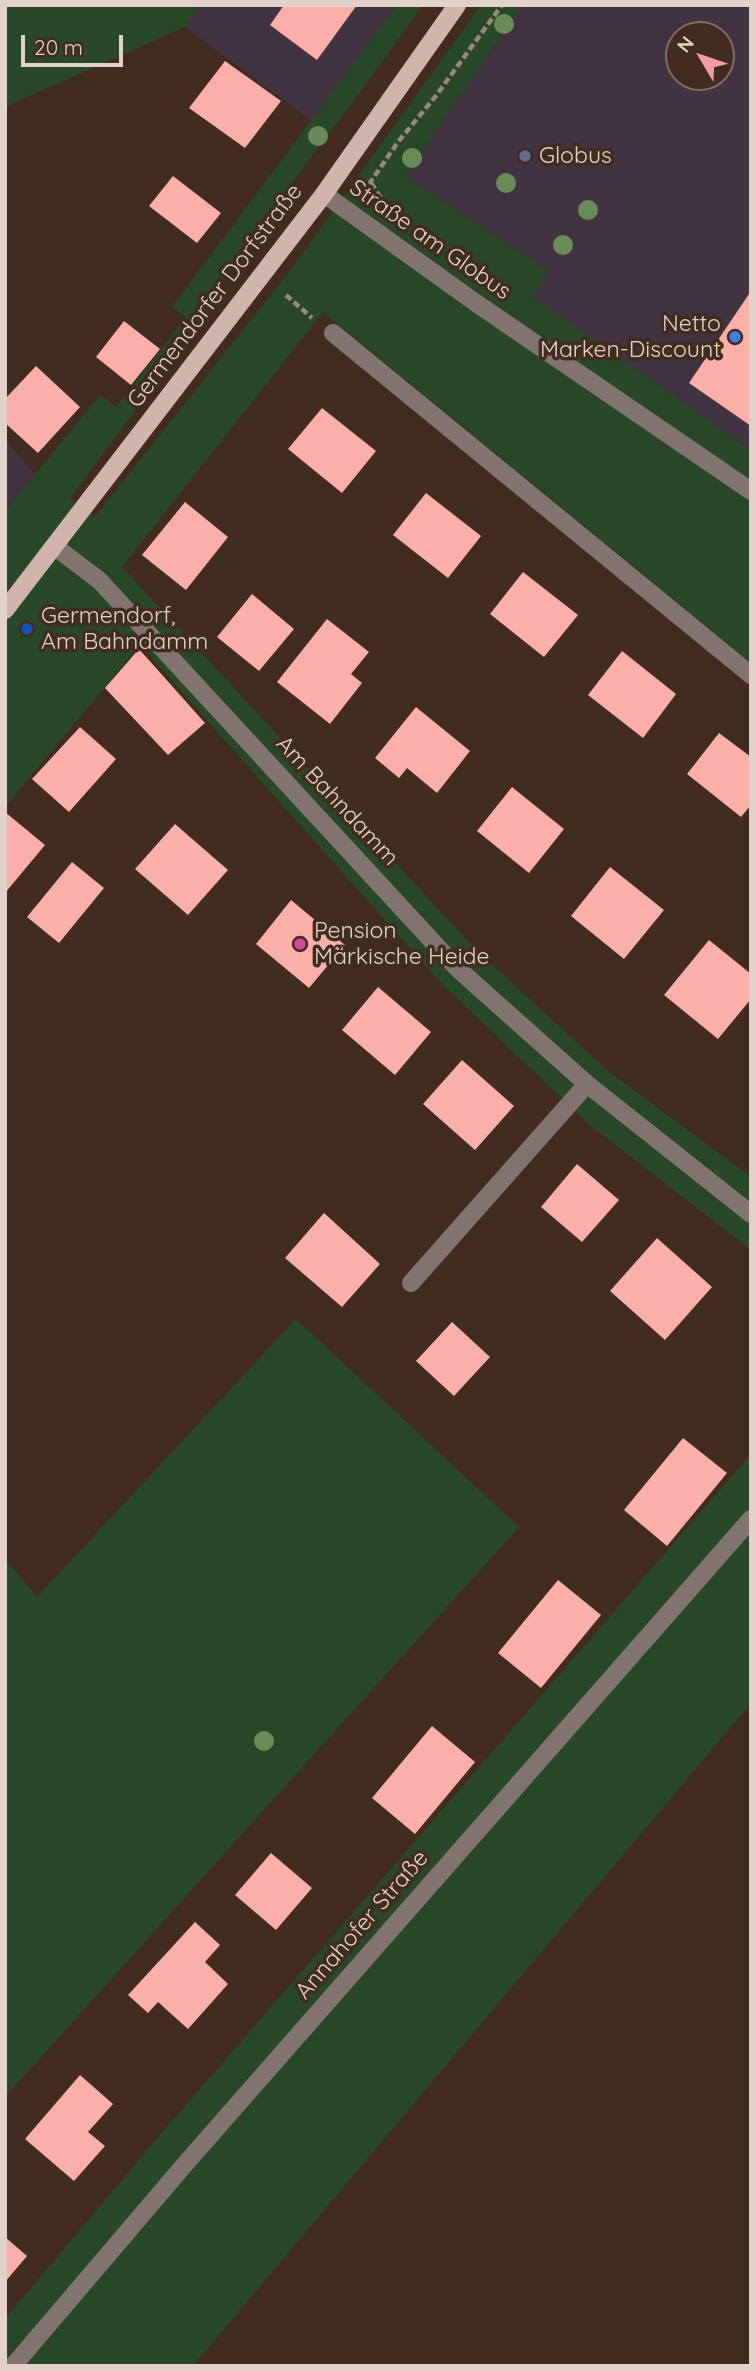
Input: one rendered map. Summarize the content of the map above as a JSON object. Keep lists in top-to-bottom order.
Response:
{
  "streets": {
    "main road": ["Germendorfer Dorfstraße"],
    "street": ["Straße am Globus", "Am Bahndamm", "Annahofer Straße"]
  },
  "crossings": [
    ["Straße am Globus", "Germendorfer Dorfstraße"],
    ["Germendorfer Dorfstraße", "Am Bahndamm"]
  ],
  "places": [
    "Globus",
    "Netto Marken-Discount",
    "Germendorf, Am Bahndamm",
    "Pension Märkische Heide"
  ],
  "scale_bar": "20 m",
  "north": "top left"
}
